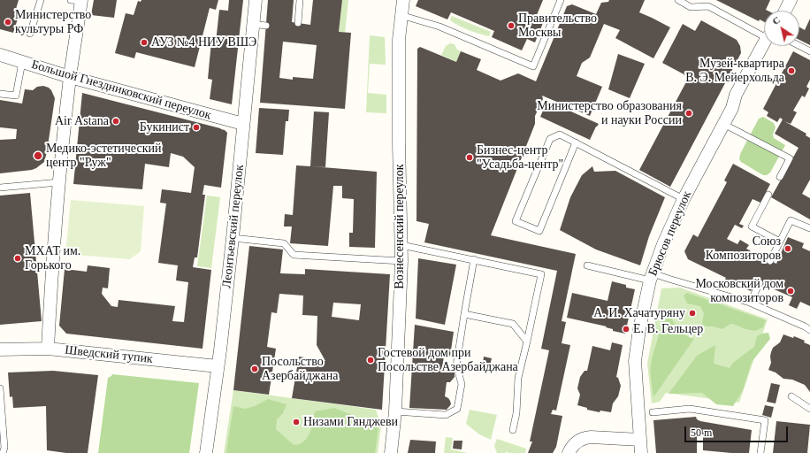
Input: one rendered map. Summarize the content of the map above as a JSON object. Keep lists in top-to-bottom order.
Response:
{
  "streets": {
    "street": [
      "Большой Гнездниковский переулок",
      "Леонтьевский переулок",
      "Вознесенский переулок",
      "Брюсов переулок",
      "Шведский тупик"
    ]
  },
  "crossings": [
    ["Большой Гнездниковский переулок", "Леонтьевский переулок"],
    ["Леонтьевский переулок", "Шведский тупик"]
  ],
  "places": [
    "Министерство культуры РФ",
    "Правительство Москвы",
    "АУЗ №4 НИУ ВШЭ",
    "Музей-квартира В. Э. Мейерхольда",
    "Министерство образования и науки России",
    "Air Astana",
    "Букинист",
    "Медико-эстетический центр \"Руж\"",
    "Бизнес-центр \"Усадьба-центр\"",
    "Союз Композиторов",
    "МХАТ им. Горького",
    "Московский дом композиторов",
    "А. И. Хачатуряну",
    "Е. В. Гельцер",
    "Гостевой дом при Посольстве Азербайджана",
    "Посольство Азербайджана",
    "Низами Гянджеви"
  ],
  "scale_bar": "50 m",
  "north": "top left"
}
